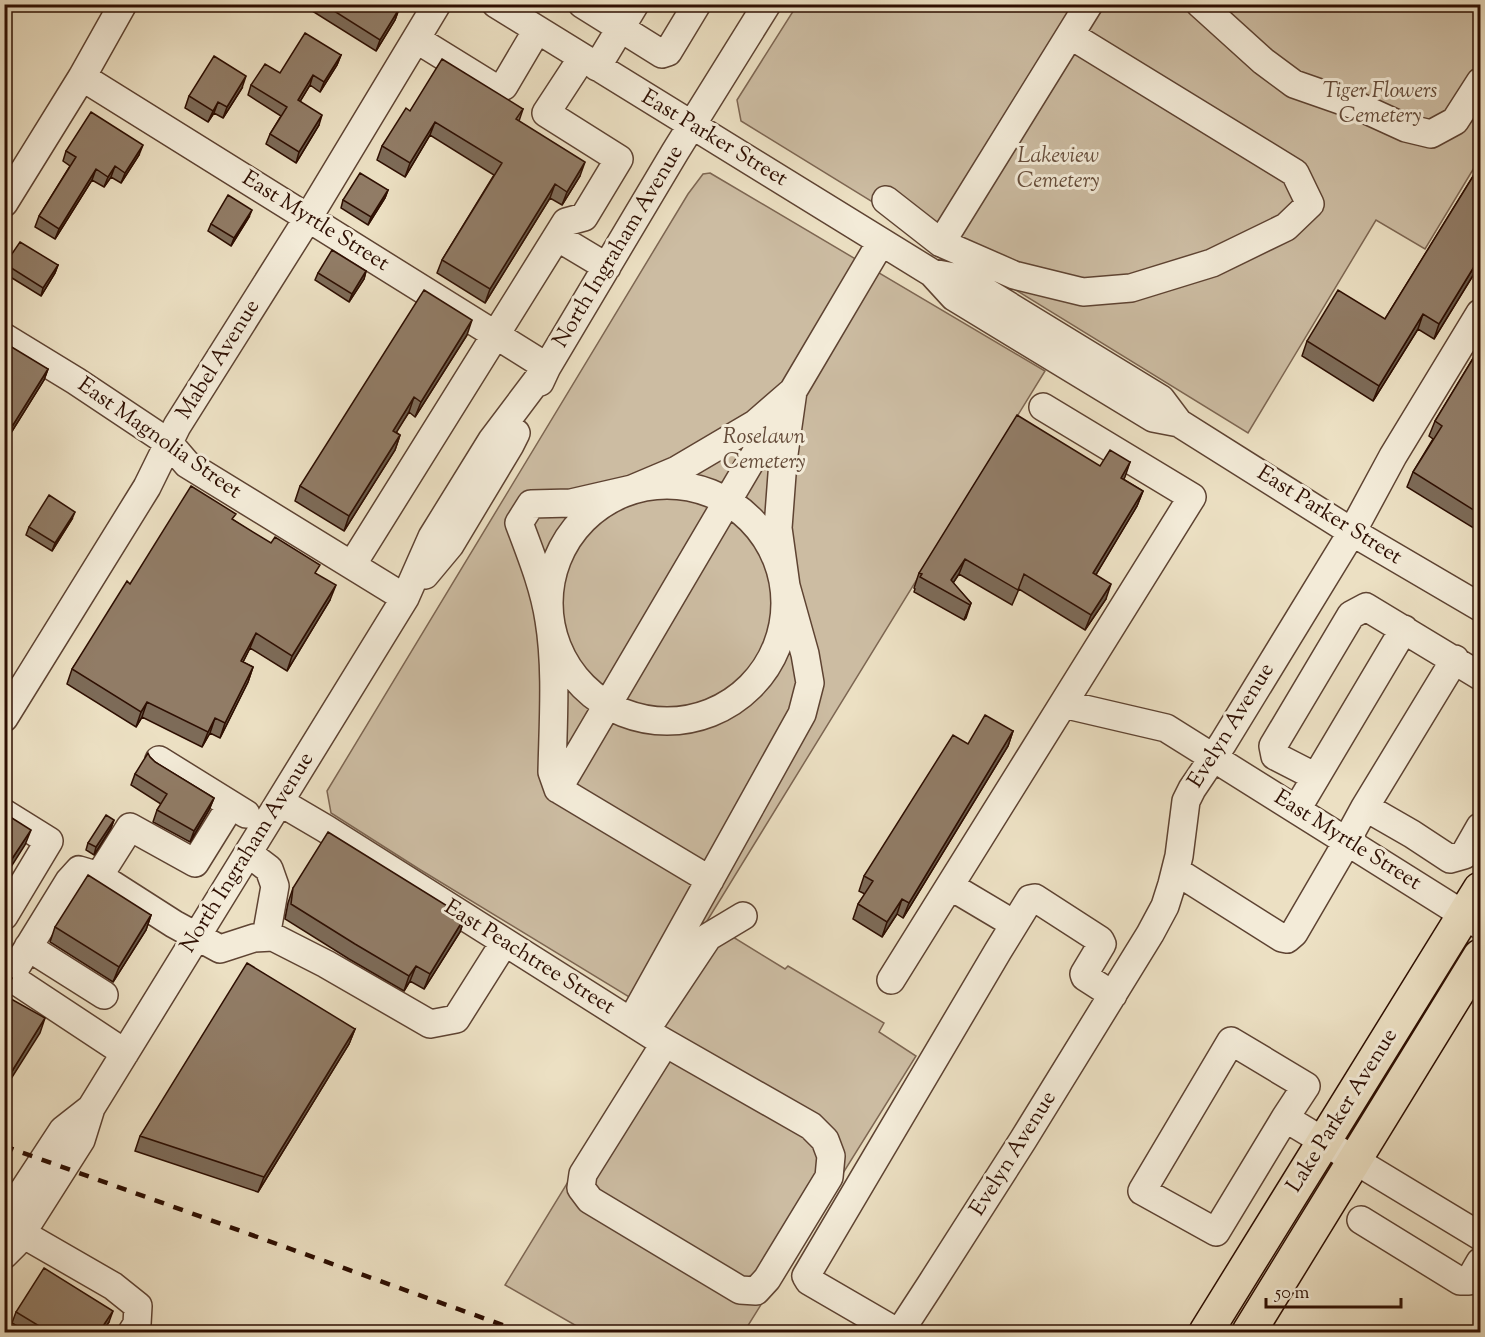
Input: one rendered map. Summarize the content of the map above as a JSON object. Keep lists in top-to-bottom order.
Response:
{
  "streets": {
    "main road": ["Lake Parker Avenue"],
    "street": [
      "East Parker Street",
      "East Myrtle Street",
      "North Ingraham Avenue",
      "Mabel Avenue",
      "East Magnolia Street",
      "Evelyn Avenue",
      "East Peachtree Street"
    ]
  },
  "crossings": [
    ["East Parker Street", "North Ingraham Avenue"],
    ["East Parker Street", "Evelyn Avenue"],
    ["East Myrtle Street", "North Ingraham Avenue"],
    ["East Myrtle Street", "Mabel Avenue"],
    ["East Myrtle Street", "Evelyn Avenue"],
    ["East Myrtle Street", "Lake Parker Avenue"],
    ["North Ingraham Avenue", "East Magnolia Street"],
    ["North Ingraham Avenue", "East Peachtree Street"],
    ["Mabel Avenue", "East Magnolia Street"]
  ],
  "parks": ["Tiger Flowers Cemetery", "Lakeview Cemetery", "Roselawn Cemetery"],
  "scale_bar": "50 m"
}
